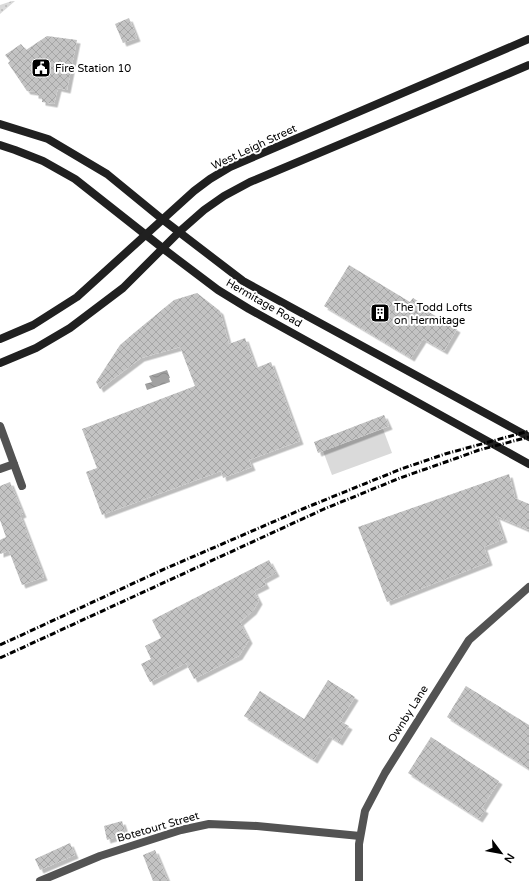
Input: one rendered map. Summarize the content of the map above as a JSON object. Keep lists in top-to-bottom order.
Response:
{
  "streets": {
    "street": [
      "West Leigh Street",
      "Hermitage Road",
      "Ownby Lane",
      "Botetourt Street"
    ]
  },
  "crossings": [
    ["West Leigh Street", "Hermitage Road"],
    ["Ownby Lane", "Botetourt Street"]
  ],
  "places": {
    "public building": ["Fire Station 10"],
    "building": ["The Todd Lofts on Hermitage"]
  },
  "north": "bottom right"
}
